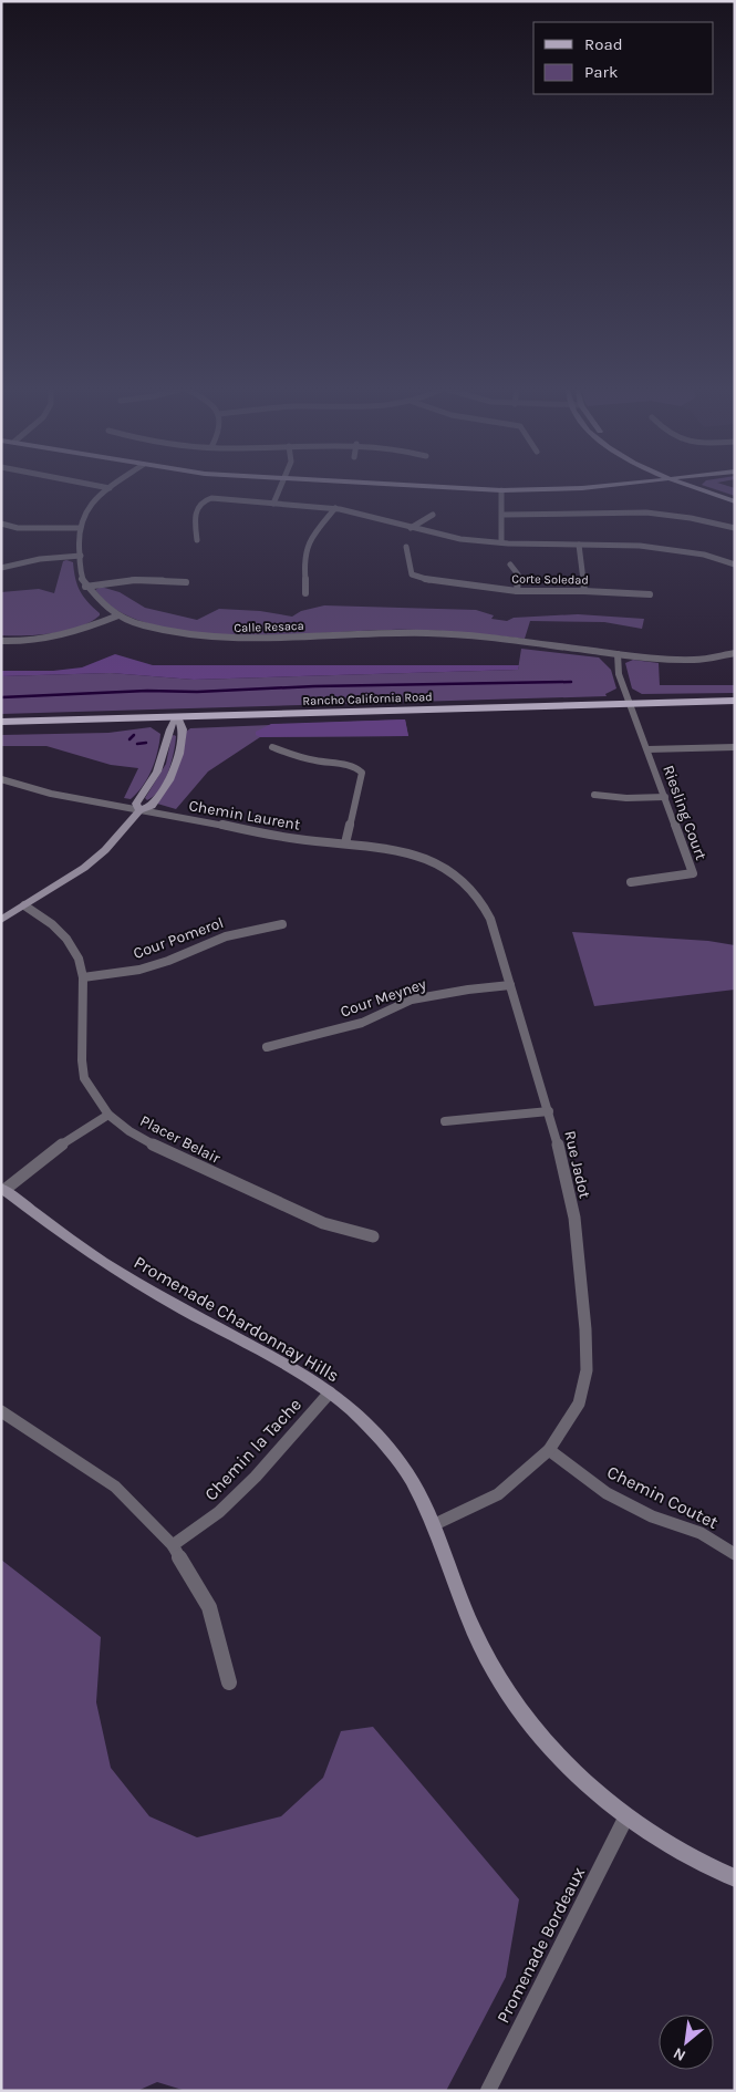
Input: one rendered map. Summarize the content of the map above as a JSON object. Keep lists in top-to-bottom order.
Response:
{
  "streets": {
    "main road": ["Rancho California Road", "Promenade Chardonnay Hills"],
    "street": [
      "Corte Soledad",
      "Calle Resaca",
      "Riesling Court",
      "Chemin Laurent",
      "Cour Pomerol",
      "Cour Meyney",
      "Placer Belair",
      "Rue Jadot",
      "Chemin la Tache",
      "Chemin Coutet",
      "Promenade Bordeaux"
    ]
  },
  "crossings": [
    ["Rancho California Road", "Riesling Court"],
    ["Chemin Laurent", "Rue Jadot"],
    ["Cour Pomerol", "Placer Belair"],
    ["Cour Meyney", "Rue Jadot"],
    ["Rue Jadot", "Promenade Chardonnay Hills"],
    ["Rue Jadot", "Chemin Coutet"],
    ["Promenade Chardonnay Hills", "Chemin la Tache"],
    ["Promenade Chardonnay Hills", "Promenade Bordeaux"]
  ],
  "legend": ["Road", "Park"],
  "north": "bottom left"
}
